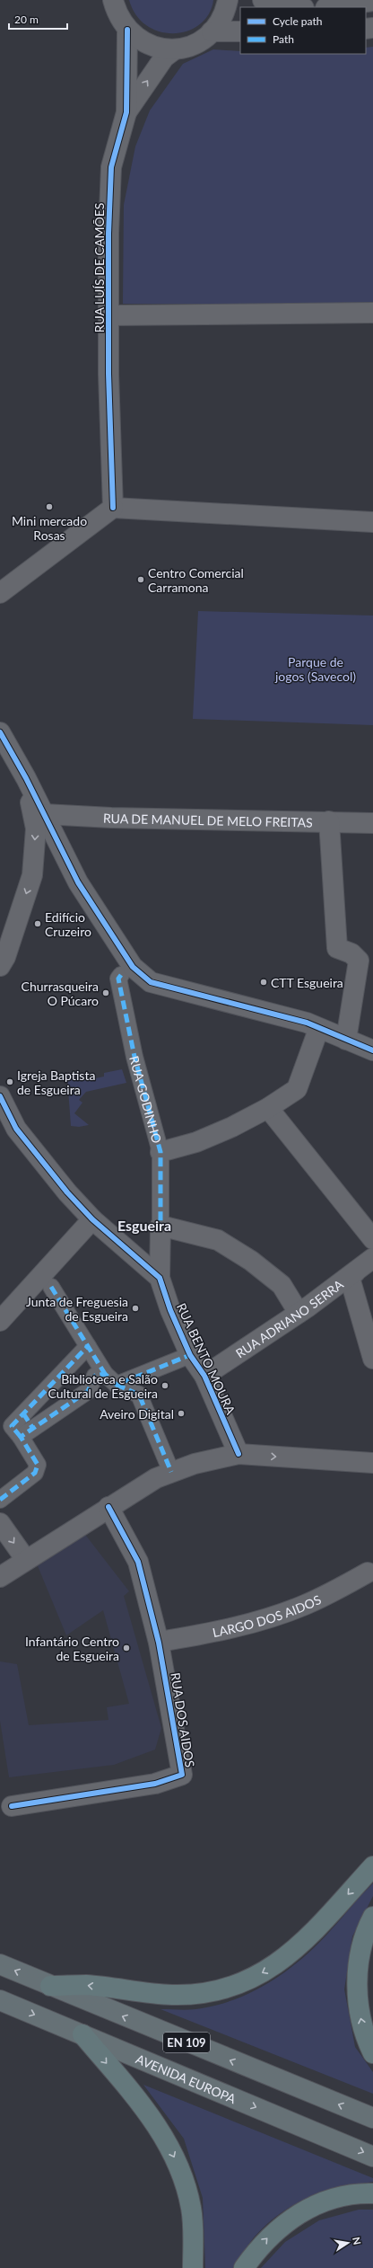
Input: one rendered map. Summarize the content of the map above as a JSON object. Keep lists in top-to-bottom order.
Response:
{
  "streets": {
    "main road": ["EN 109", "AVENIDA EUROPA"],
    "street": [
      "RUA LUÍS DE CAMÕES",
      "RUA DE MANUEL DE MELO FREITAS",
      "RUA GODINHO",
      "RUA ADRIANO SERRA",
      "RUA BENTO MOURA",
      "LARGO DOS AIDOS",
      "RUA DOS AIDOS"
    ]
  },
  "crossings": [
    ["RUA ADRIANO SERRA", "RUA BENTO MOURA"],
    ["LARGO DOS AIDOS", "RUA DOS AIDOS"]
  ],
  "districts": ["Esgueira"],
  "parks": ["Parque de jogos (Savecol)"],
  "places": [
    "Mini mercado Rosas",
    "Centro Comercial Carramona",
    "Edifício Cruzeiro",
    "CTT Esgueira",
    "Churrasqueira O Púcaro",
    "Igreja Baptista de Esgueira",
    "Junta de Freguesia de Esgueira",
    "Biblioteca e Salão Cultural de Esgueira",
    "Aveiro Digital",
    "Infantário Centro de Esgueira"
  ],
  "legend": ["Cycle path", "Path"],
  "scale_bar": "20 m",
  "north": "right"
}
